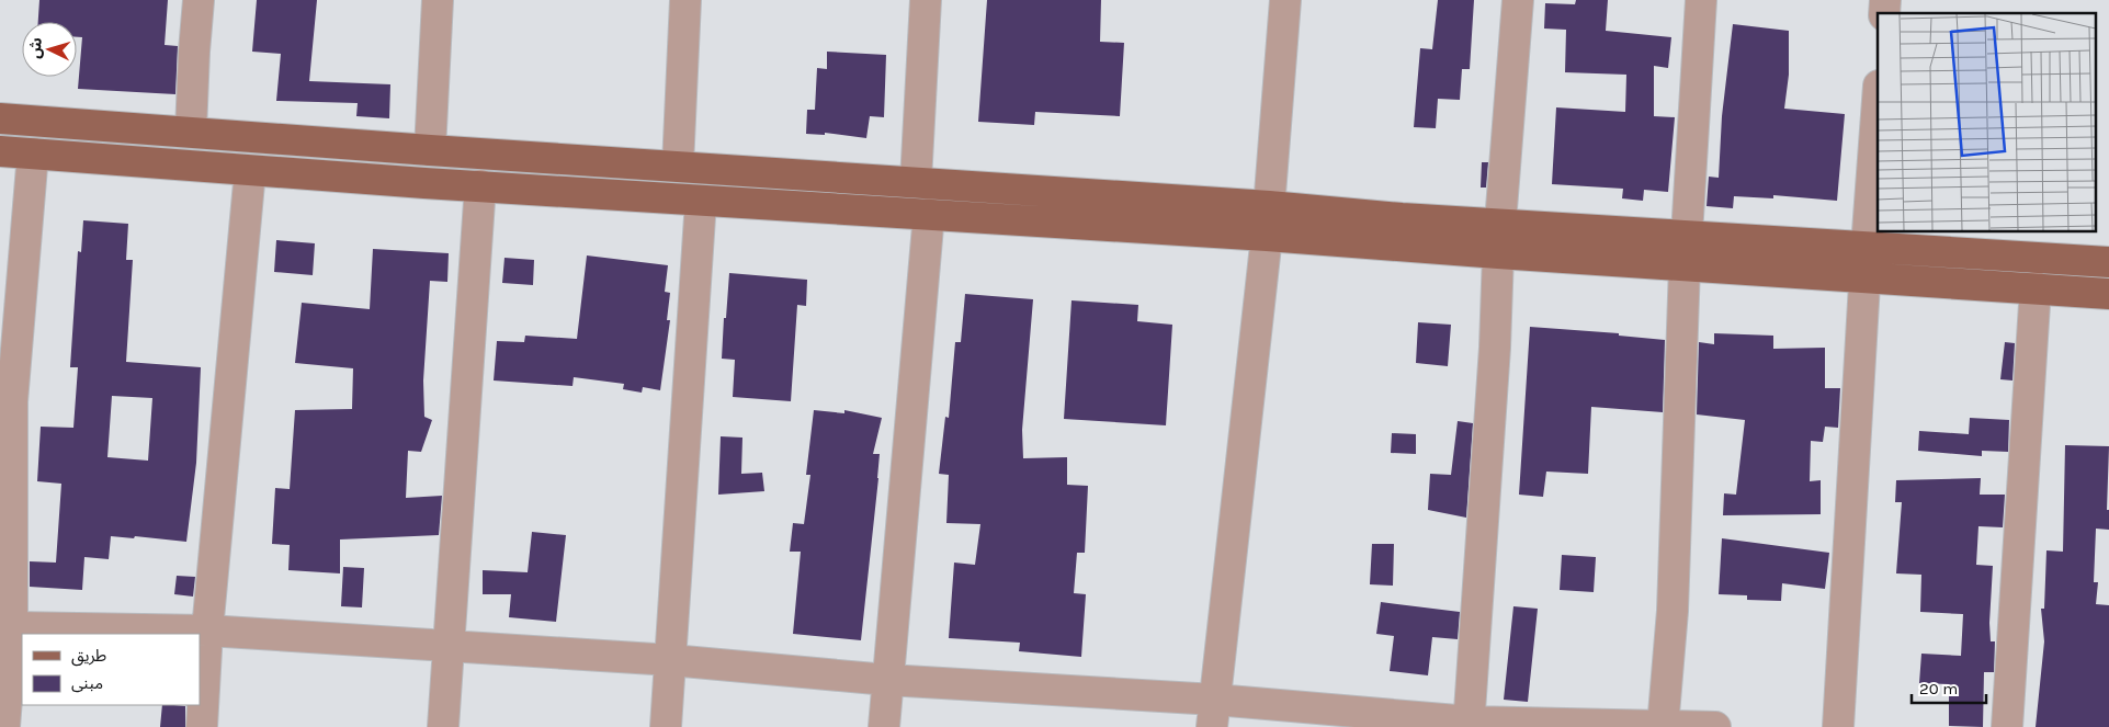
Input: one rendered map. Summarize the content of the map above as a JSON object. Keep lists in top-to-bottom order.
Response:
{
  "legend": ["طريق", "مبنى"],
  "scale_bar": "20 m",
  "north": "left"
}
